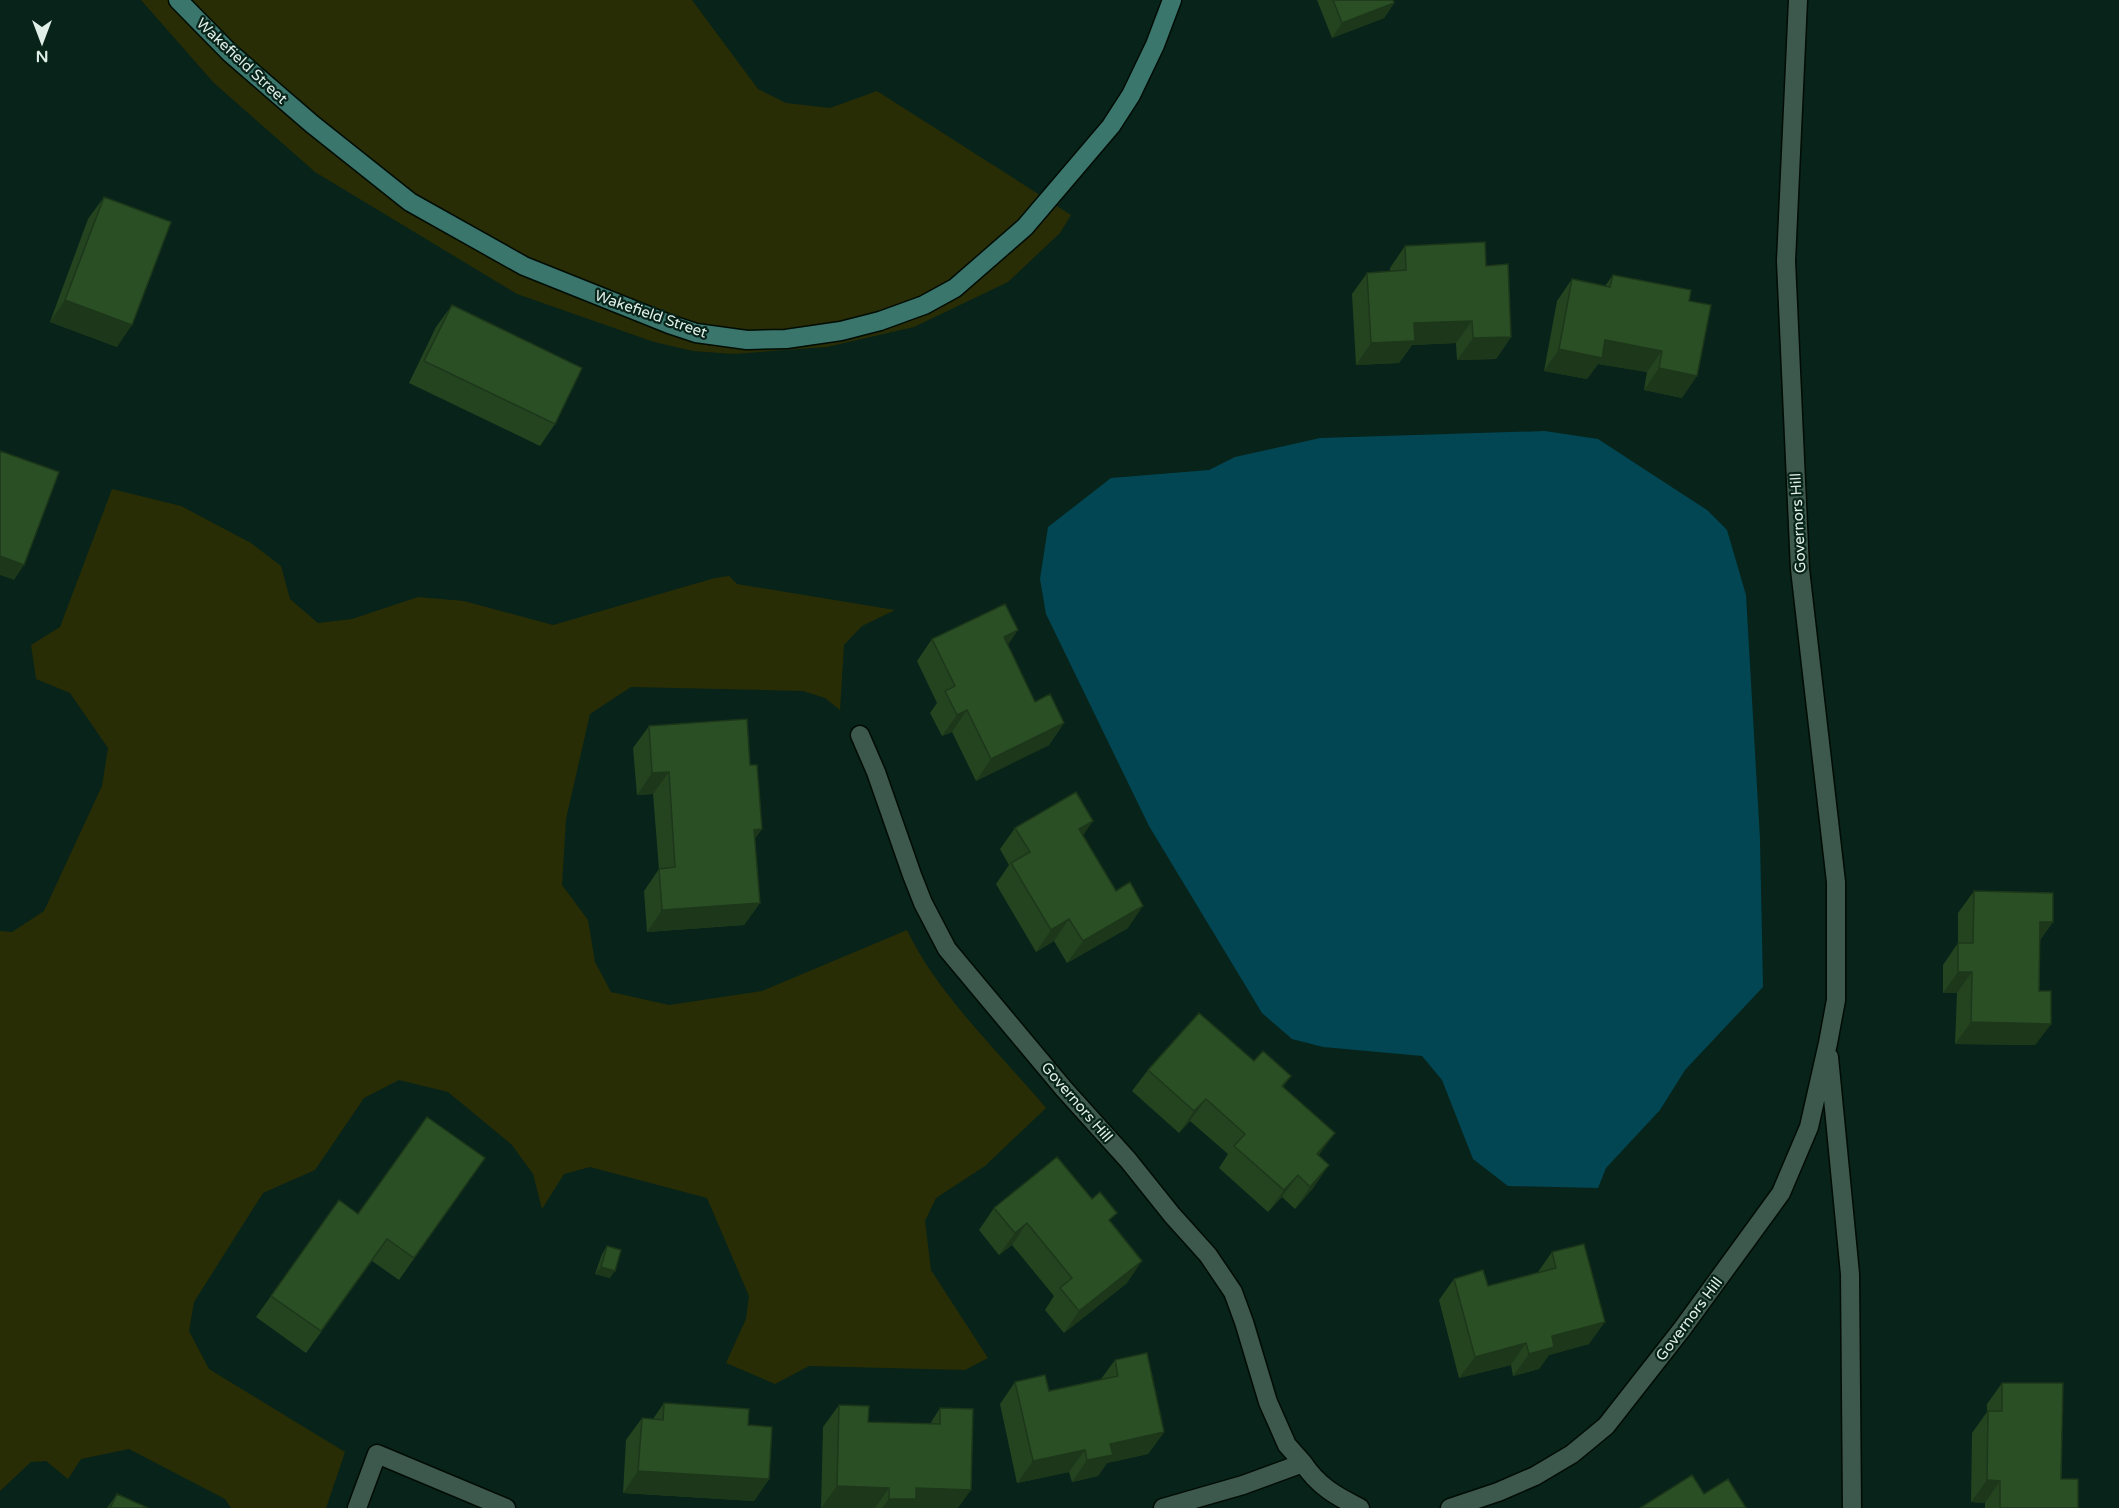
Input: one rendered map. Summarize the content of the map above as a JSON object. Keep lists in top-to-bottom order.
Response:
{
  "streets": {
    "street": ["Wakefield Street", "Governors Hill"]
  },
  "north": "bottom"
}
